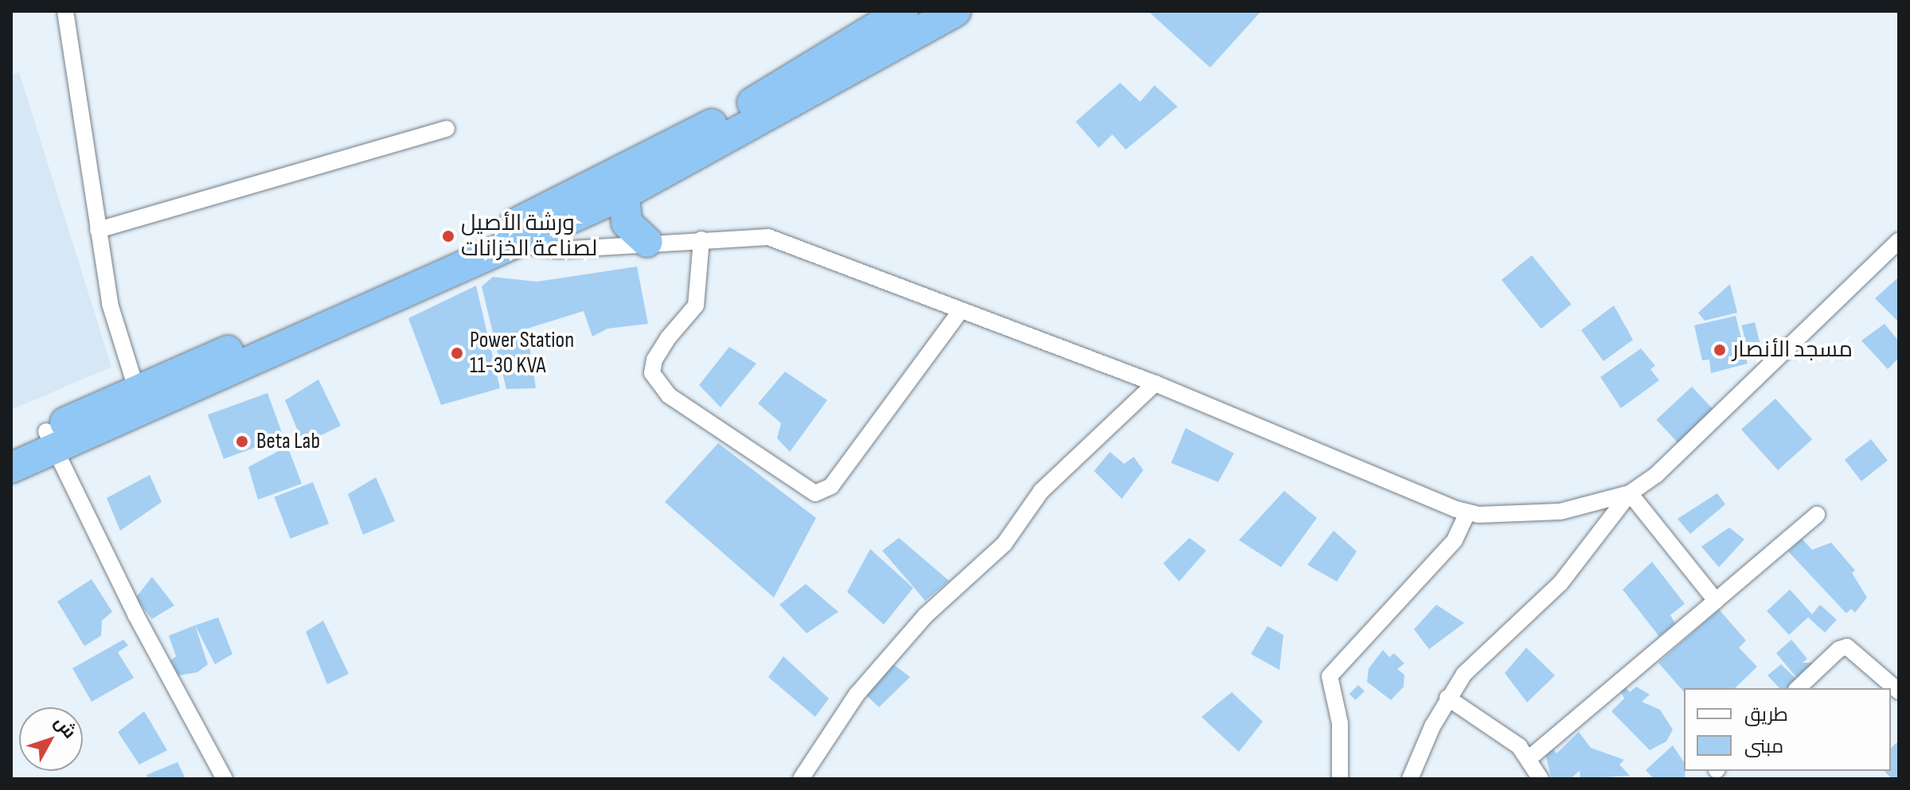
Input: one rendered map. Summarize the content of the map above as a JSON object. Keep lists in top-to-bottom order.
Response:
{
  "places": [
    "ورشة الأصيل لصناعة الخزانات",
    "مسجد الأنصار",
    "Power Station 11-30 KVA",
    "Beta Lab"
  ],
  "legend": ["طريق", "مبنى"],
  "north": "top right"
}
